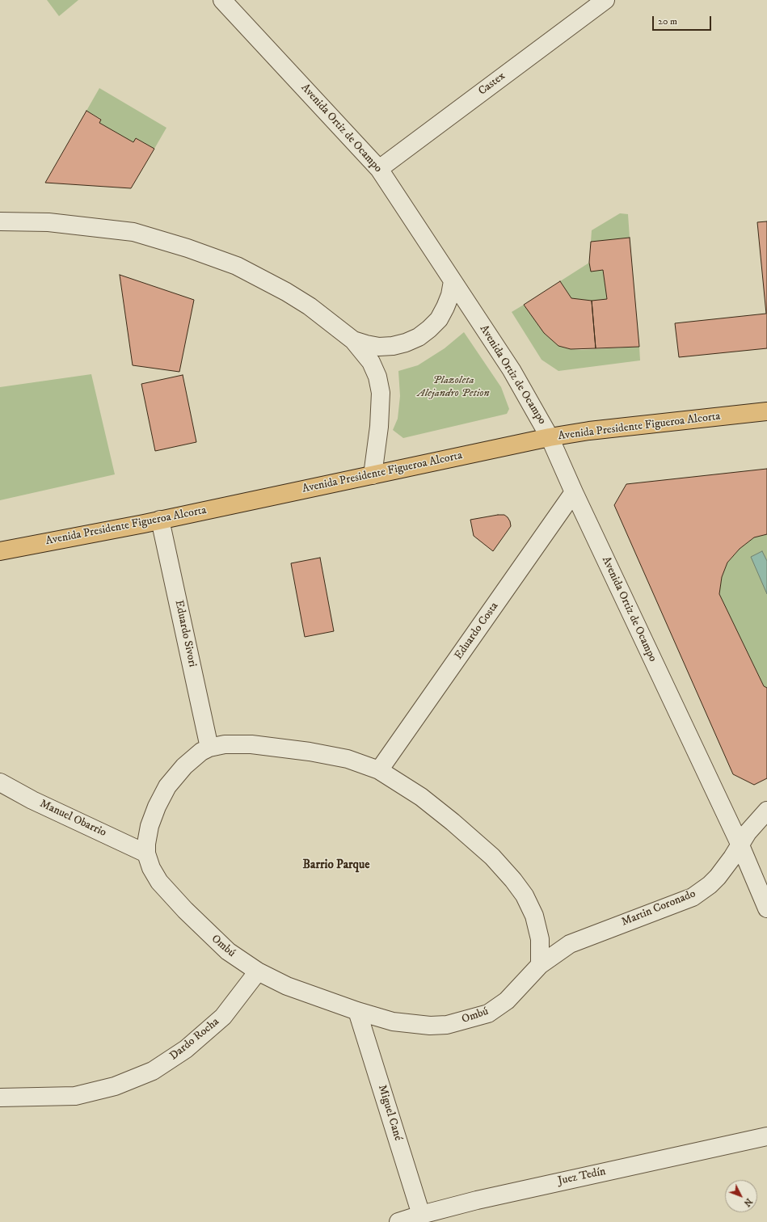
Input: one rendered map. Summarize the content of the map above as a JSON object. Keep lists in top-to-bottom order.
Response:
{
  "streets": {
    "main road": ["Avenida Presidente Figueroa Alcorta"],
    "street": [
      "Castex",
      "Avenida Ortiz de Ocampo",
      "Eduardo Costa",
      "Eduardo Sivori",
      "Manuel Obarrio",
      "Martin Coronado",
      "Ombú",
      "Dardo Rocha",
      "Miguel Cané",
      "Juez Tedín"
    ]
  },
  "crossings": [
    ["Castex", "Avenida Ortiz de Ocampo"],
    ["Avenida Ortiz de Ocampo", "Avenida Presidente Figueroa Alcorta"],
    ["Avenida Ortiz de Ocampo", "Eduardo Costa"],
    ["Avenida Ortiz de Ocampo", "Martin Coronado"],
    ["Avenida Presidente Figueroa Alcorta", "Eduardo Sivori"],
    ["Eduardo Costa", "Ombú"],
    ["Eduardo Sivori", "Ombú"],
    ["Manuel Obarrio", "Ombú"],
    ["Martin Coronado", "Ombú"],
    ["Ombú", "Dardo Rocha"],
    ["Ombú", "Miguel Cané"],
    ["Miguel Cané", "Juez Tedín"]
  ],
  "districts": ["Barrio Parque"],
  "parks": ["Plazoleta Alejandro Petion"],
  "scale_bar": "20 m",
  "north": "bottom right"
}
